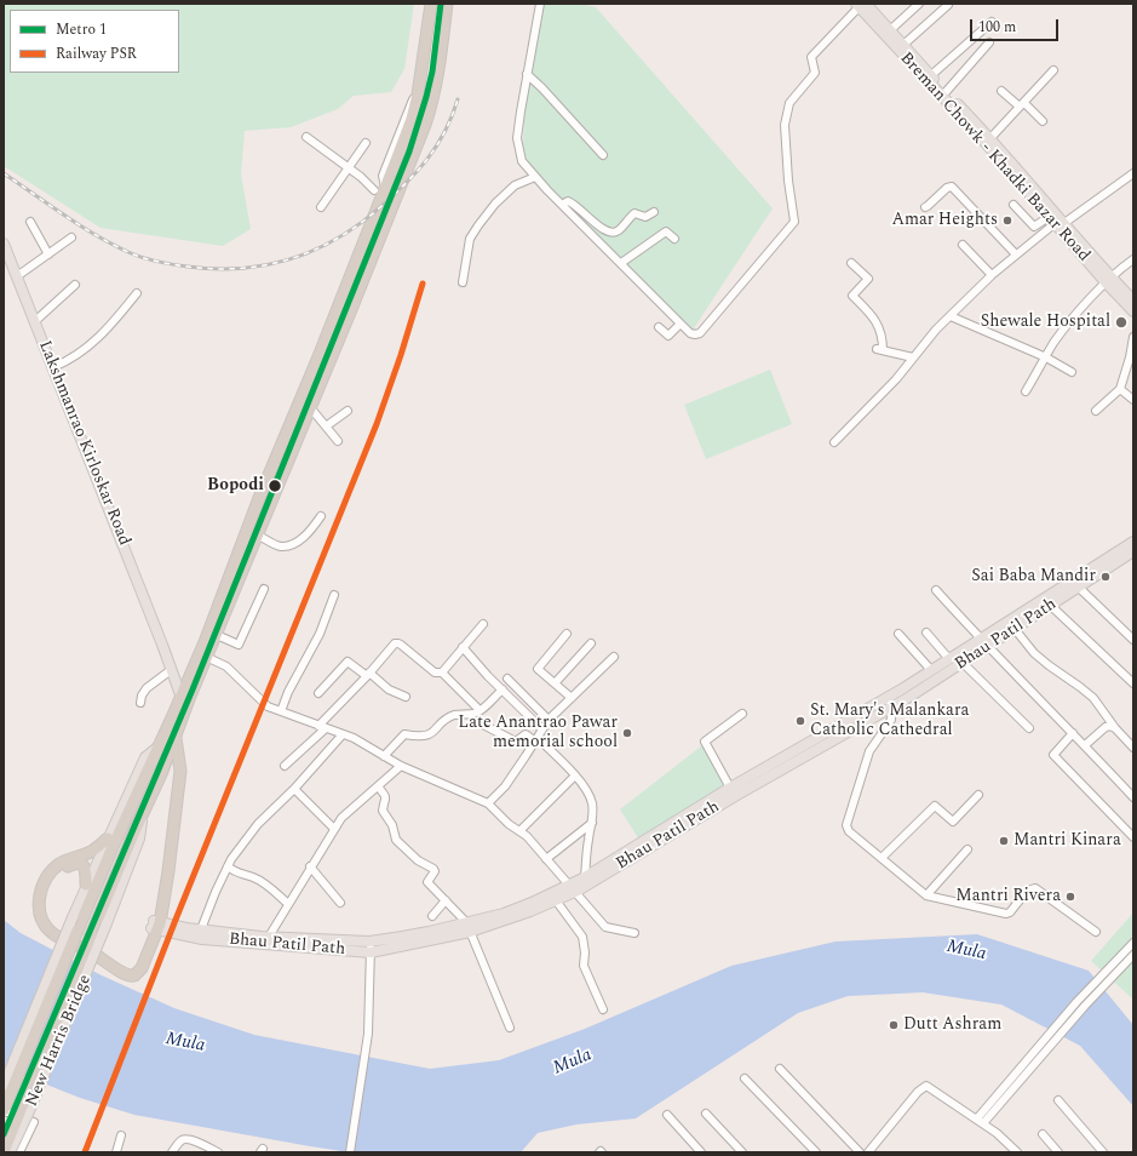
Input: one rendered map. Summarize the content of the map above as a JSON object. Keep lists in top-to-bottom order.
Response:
{
  "streets": {
    "main road": [
      "Breman Chowk - Khadki Bazar Road",
      "Lakshmanrao Kirloskar Road",
      "Bhau Patil Path",
      "New Harris Bridge"
    ]
  },
  "water": ["Mula"],
  "places": [
    "Amar Heights",
    "Shewale Hospital",
    "Bopodi",
    "Sai Baba Mandir",
    "St. Mary's Malankara Catholic Cathedral",
    "Late Anantrao Pawar memorial school",
    "Mantri Kinara",
    "Mantri Rivera",
    "Dutt Ashram"
  ],
  "lines": ["metro line 1", "rail line PSR"],
  "legend": ["Metro 1", "Railway PSR"],
  "scale_bar": "100 m"
}
